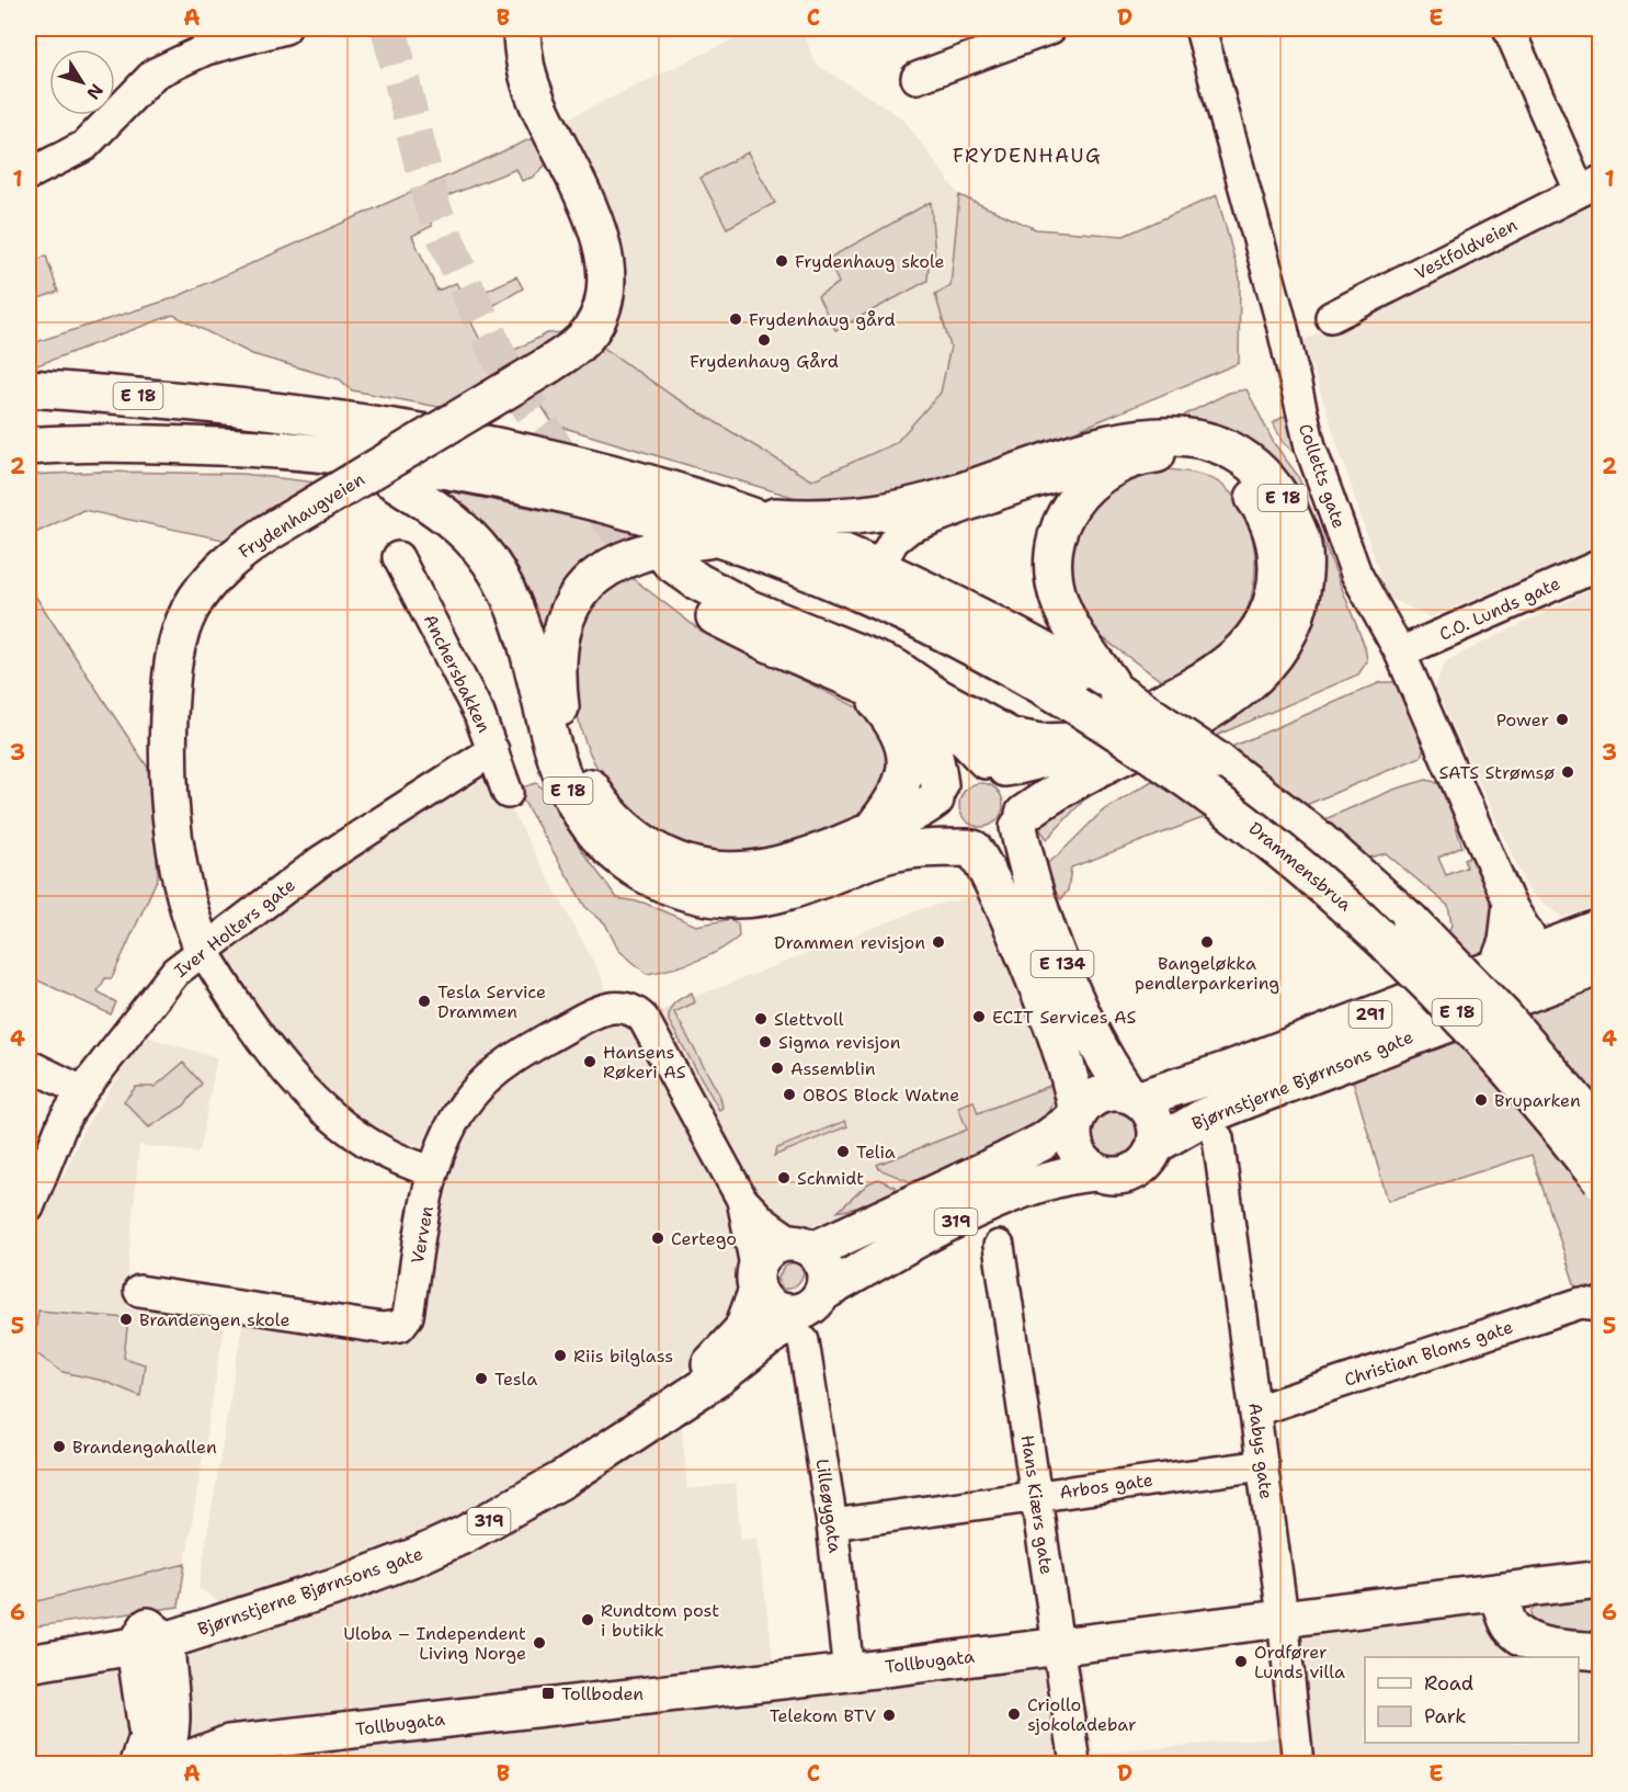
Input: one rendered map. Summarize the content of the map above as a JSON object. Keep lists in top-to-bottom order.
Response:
{
  "streets": {
    "main road": [
      "E 18",
      "Frydenhaugveien",
      "Drammensbrua",
      "E 134",
      "291",
      "Bjørnstjerne Bjørnsons gate",
      "319",
      "Tollbugata"
    ],
    "street": [
      "Vestfoldveien",
      "Colletts gate",
      "C.O. Lunds gate",
      "Anchersbakken",
      "Iver Holters gate",
      "Verven",
      "Christian Bloms gate",
      "Aabys gate",
      "Arbos gate",
      "Hans Kiærs gate",
      "Lilleøygata"
    ]
  },
  "crossings": [
    ["E 18", "Drammensbrua"],
    ["E 18", "E 134"],
    ["Colletts gate", "C.O. Lunds gate"],
    ["Colletts gate", "Bjørnstjerne Bjørnsons gate"],
    ["Frydenhaugveien", "Iver Holters gate"],
    ["Frydenhaugveien", "Verven"],
    ["Anchersbakken", "Iver Holters gate"],
    ["E 134", "291"],
    ["E 134", "Bjørnstjerne Bjørnsons gate"],
    ["E 134", "319"],
    ["291", "Bjørnstjerne Bjørnsons gate"],
    ["291", "319"],
    ["Bjørnstjerne Bjørnsons gate", "319"],
    ["Bjørnstjerne Bjørnsons gate", "Lilleøygata"],
    ["319", "Lilleøygata"],
    ["Christian Bloms gate", "Aabys gate"],
    ["Aabys gate", "Arbos gate"],
    ["Aabys gate", "Tollbugata"],
    ["Arbos gate", "Hans Kiærs gate"],
    ["Arbos gate", "Lilleøygata"],
    ["Hans Kiærs gate", "Tollbugata"],
    ["Lilleøygata", "Tollbugata"]
  ],
  "districts": ["FRYDENHAUG"],
  "places": {
    "other": [
      "Frydenhaug skole",
      "Frydenhaug gård",
      "Frydenhaug Gård",
      "Power",
      "SATS Strømsø",
      "Drammen revisjon",
      "Bangeløkka pendlerparkering",
      "Tesla Service Drammen",
      "ECIT Services AS",
      "Slettvoll",
      "Sigma revisjon",
      "Hansens Røkeri AS",
      "Assemblin",
      "OBOS Block Watne",
      "Bruparken",
      "Telia",
      "Schmidt",
      "Certego",
      "Brandengen skole",
      "Riis bilglass",
      "Tesla",
      "Brandengahallen",
      "Rundtom post i butikk",
      "Uloba – Independent Living Norge",
      "Ordfører Lunds villa",
      "Criollo sjokoladebar",
      "Telekom BTV"
    ],
    "transit": ["Tollboden"]
  },
  "legend": ["Road", "Park"],
  "north": "bottom right",
  "grid": {
    "columns": [
      "A",
      "B",
      "C",
      "D",
      "E"
    ],
    "rows": [
      "1",
      "2",
      "3",
      "4",
      "5",
      "6"
    ]
  }
}
